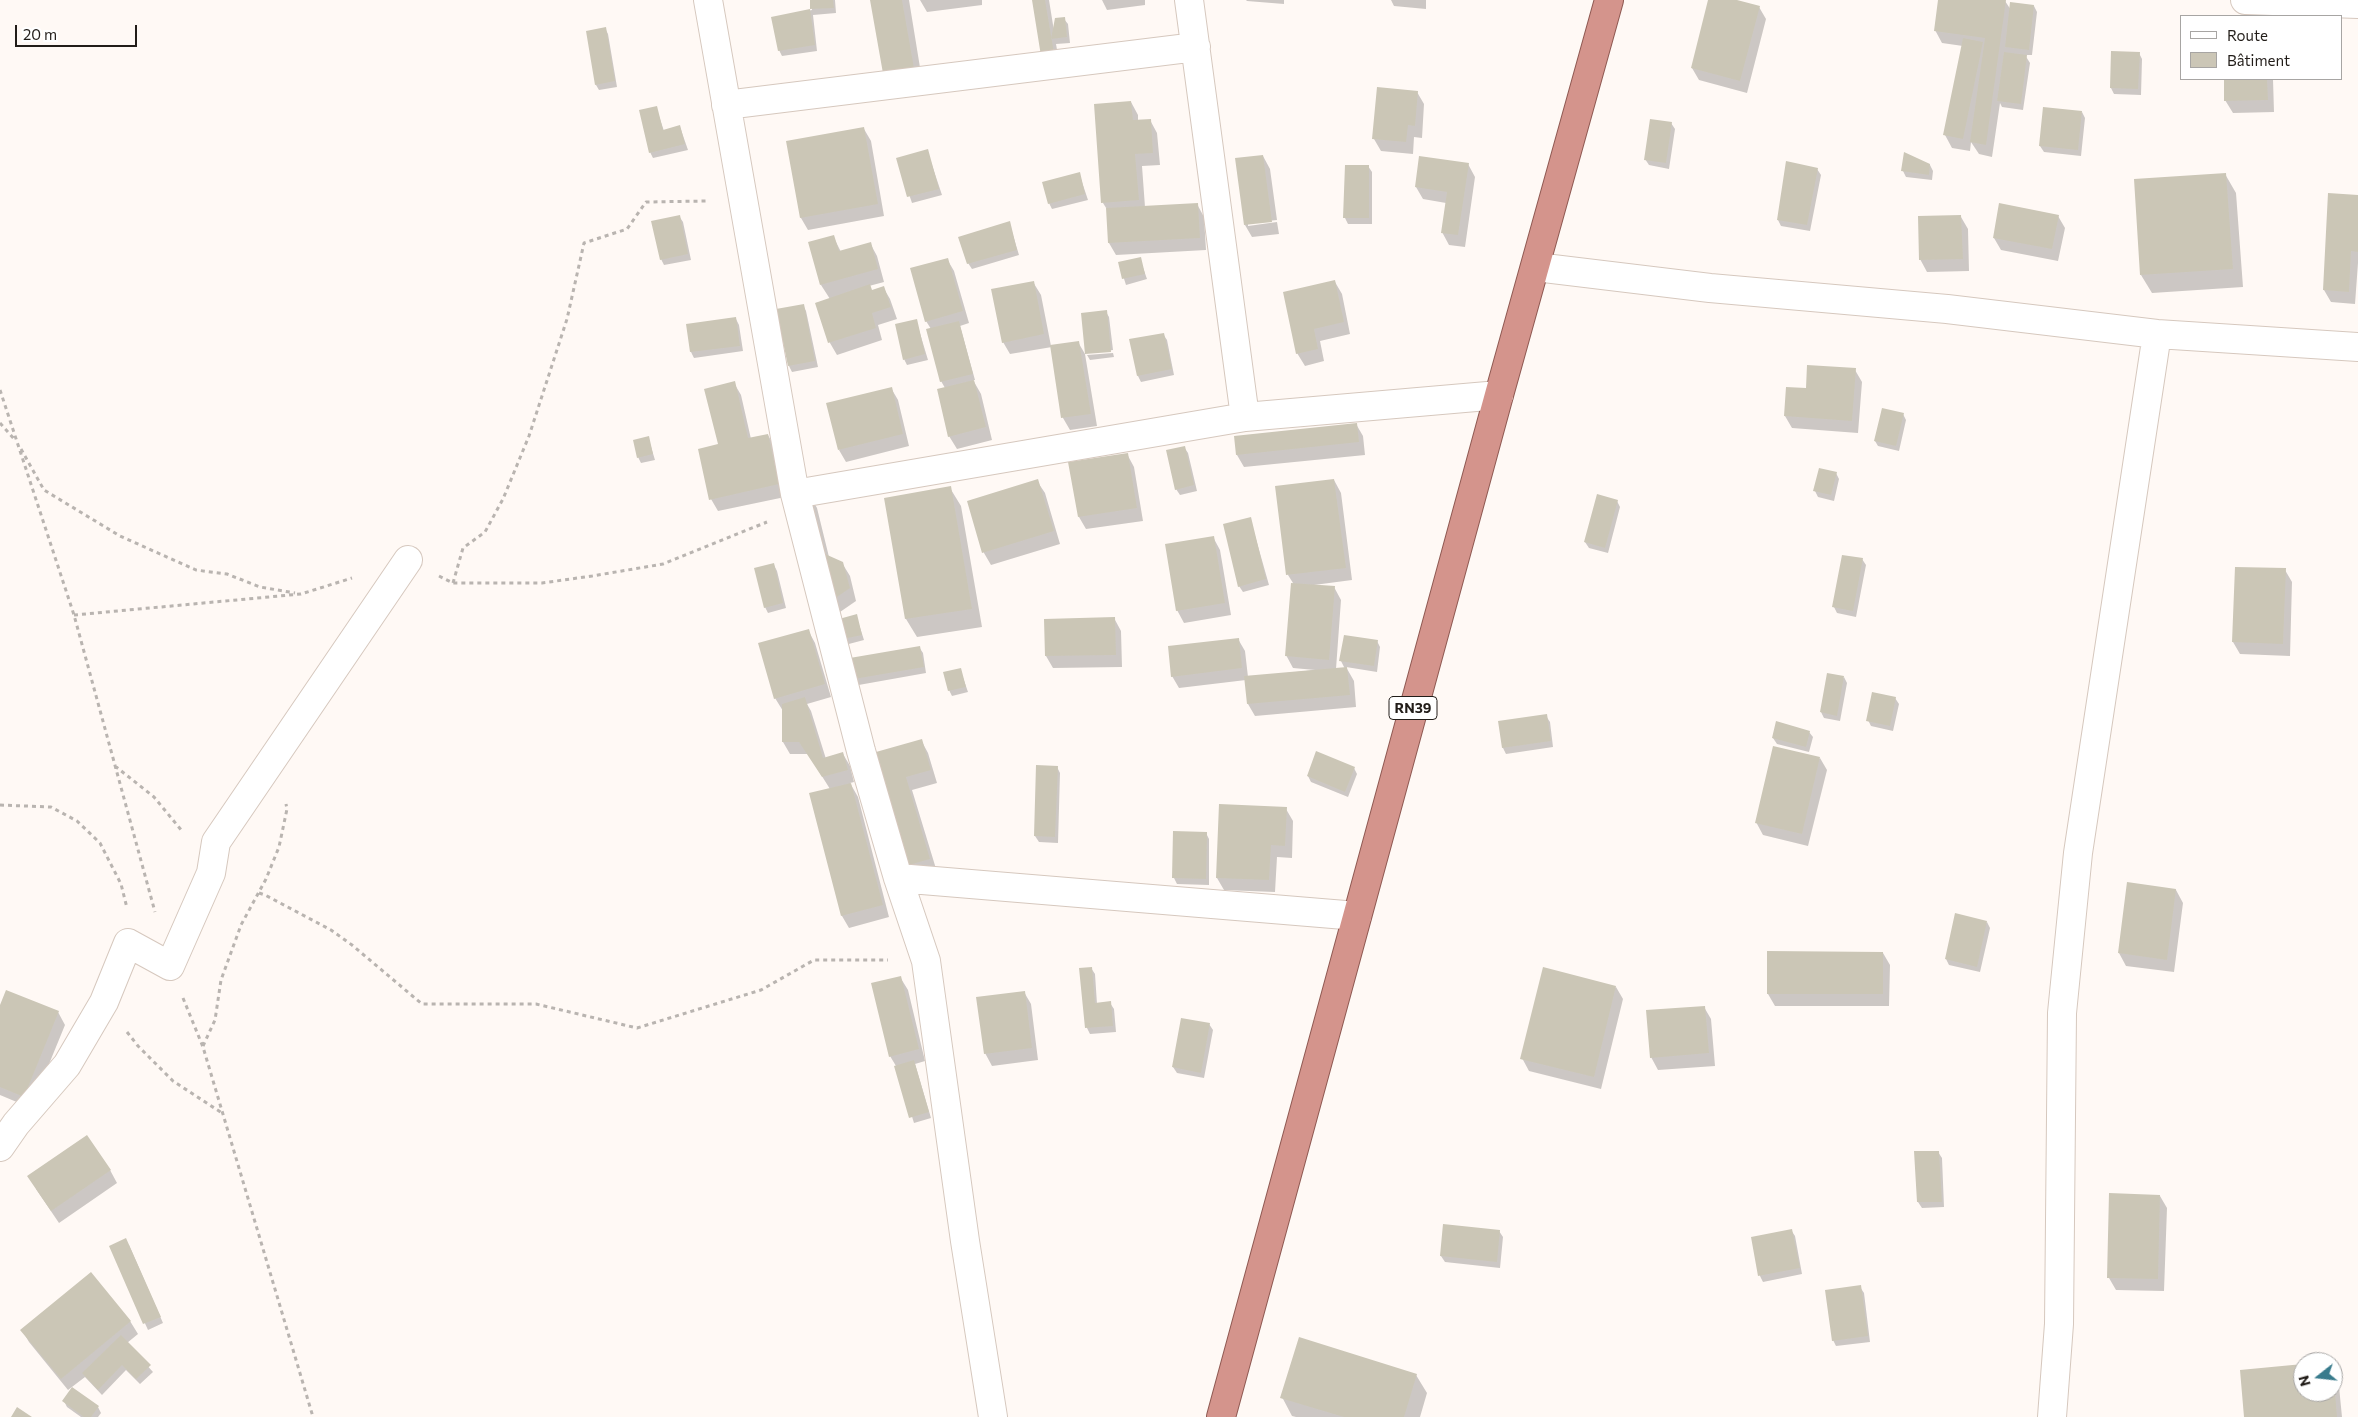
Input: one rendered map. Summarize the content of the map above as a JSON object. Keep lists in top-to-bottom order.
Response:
{
  "streets": {
    "highway": ["RN39"]
  },
  "legend": ["Route", "Bâtiment"],
  "scale_bar": "20 m",
  "north": "left"
}
